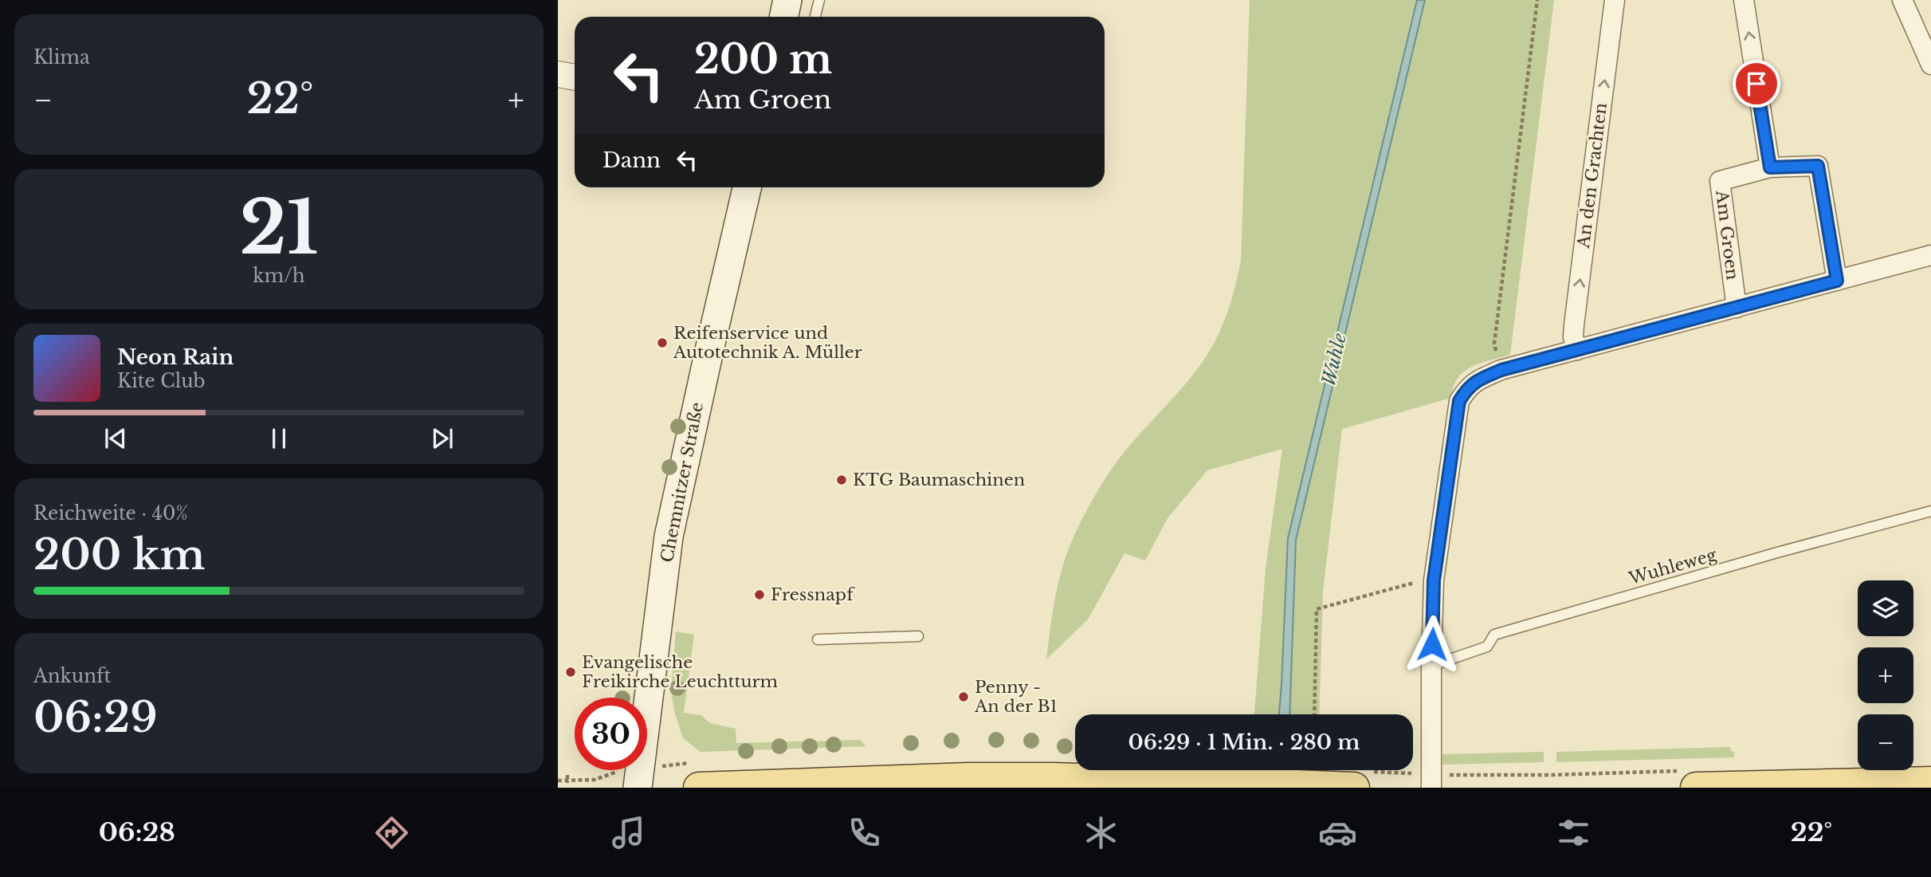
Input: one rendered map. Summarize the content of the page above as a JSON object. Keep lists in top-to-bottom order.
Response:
{
  "streets": {
    "main road": ["Chemnitzer Straße"],
    "street": ["An den Grachten", "Am Groen"],
    "lane": ["Wuhleweg"]
  },
  "water": ["Wuhle"],
  "places": [
    "Reifenservice und Autotechnik A. Müller",
    "KTG Baumaschinen",
    "Fressnapf",
    "Evangelische Freikirche Leuchtturm",
    "Penny - An der B1"
  ],
  "page": {
    "tile": [
      "Klima",
      ["21", "km/h"],
      ["Reichweite · 40%", "200 km"],
      ["Ankunft", "06:29"]
    ],
    "turn": ["200 m", "Am Groen"],
    "heat": ["−", "22°", "+"],
    "then": "Dann",
    "song": ["Neon Rain", "Kite Club"],
    "map_buttons": ["+", "−"],
    "limit": "30",
    "trip": "06:29 · 1 Min. · 280 m",
    "tabs": ["06:28", "22°"]
  }
}
